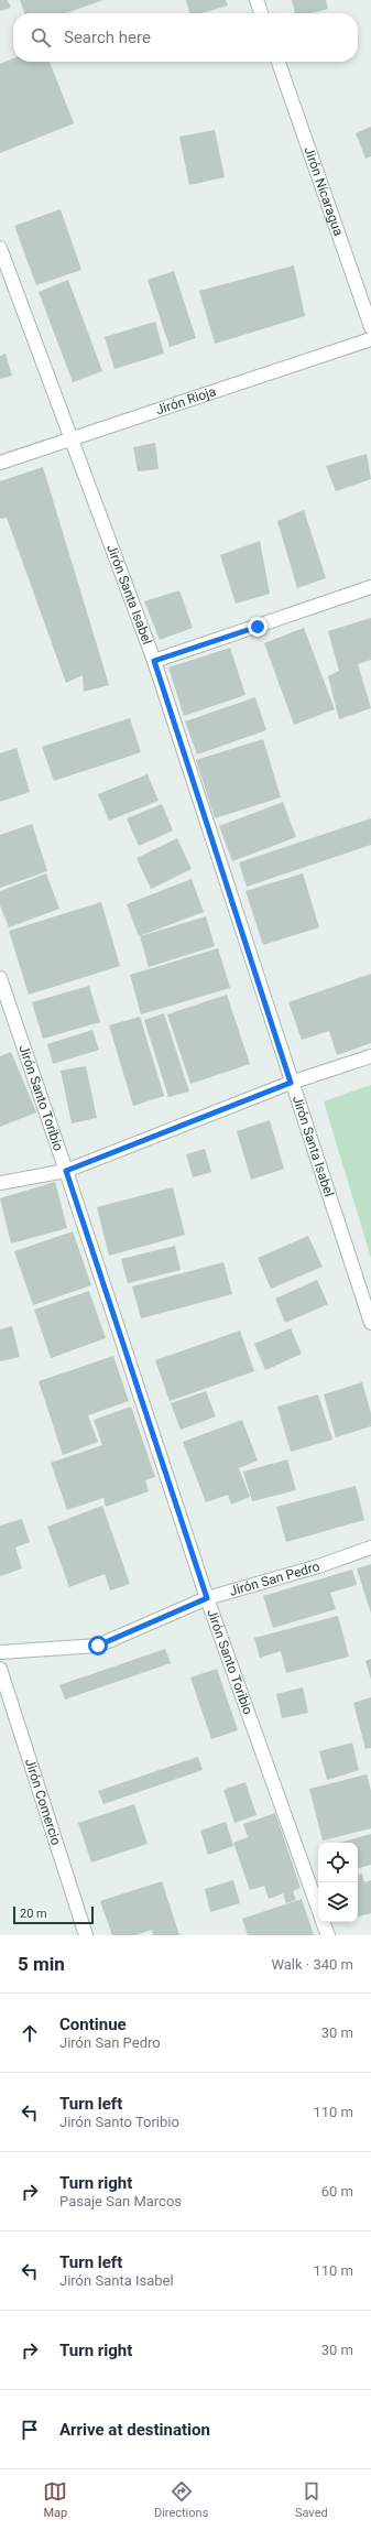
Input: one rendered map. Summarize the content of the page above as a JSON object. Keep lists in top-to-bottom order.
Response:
{
  "streets": {
    "street": [
      "Jirón Nicaragua",
      "Jirón Rioja",
      "Jirón Santa Isabel",
      "Jirón Santo Toribio",
      "Jirón San Pedro",
      "Jirón Comercio"
    ]
  },
  "crossings": [
    ["Jirón Rioja", "Jirón Santa Isabel"],
    ["Jirón Santo Toribio", "Jirón San Pedro"]
  ],
  "scale_bar": "20 m",
  "page": {
    "search": "Search here",
    "scale": "20 m",
    "heading": ["5 min", "Walk · 340 m"],
    "list": [
      ["Continue", "Jirón San Pedro", "30 m"],
      ["Turn left", "Jirón Santo Toribio", "110 m"],
      ["Turn right", "Pasaje San Marcos", "60 m"],
      ["Turn left", "Jirón Santa Isabel", "110 m"],
      ["Turn right", "30 m"],
      "Arrive at destination"
    ],
    "nav": ["Map", "Directions", "Saved"]
  }
}
